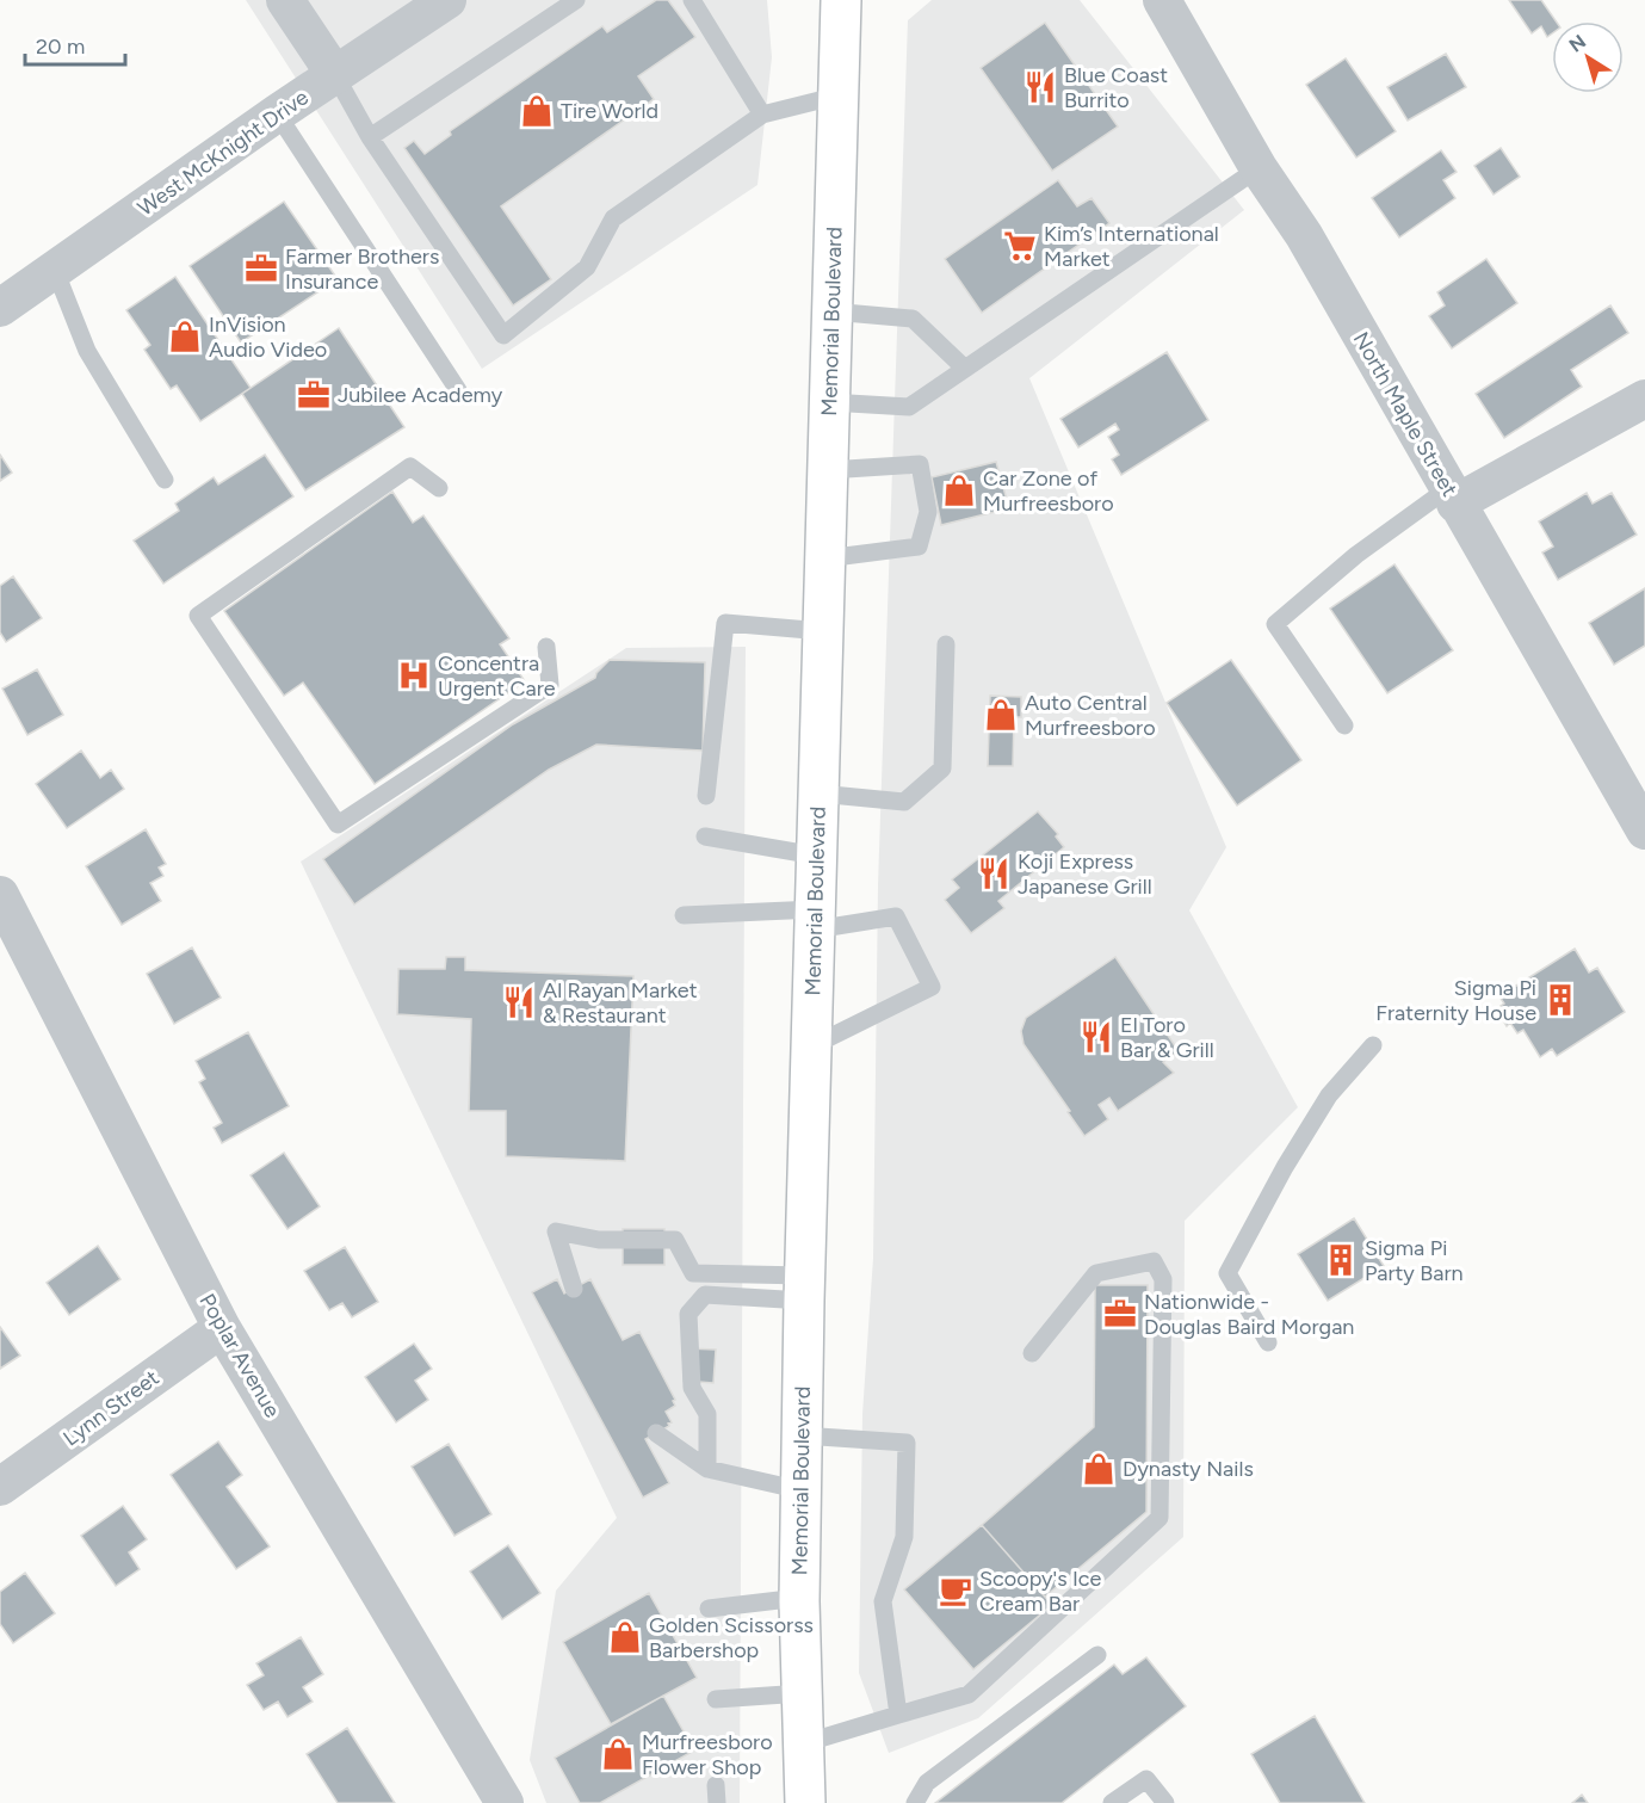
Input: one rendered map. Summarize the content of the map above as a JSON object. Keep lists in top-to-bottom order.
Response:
{
  "streets": {
    "main road": ["Memorial Boulevard"],
    "street": [
      "West McKnight Drive",
      "North Maple Street",
      "Poplar Avenue",
      "Lynn Street"
    ]
  },
  "crossings": [
    ["Poplar Avenue", "Lynn Street"]
  ],
  "places": {
    "restaurant": [
      "Blue Coast Burrito",
      "Koji Express Japanese Grill",
      "Al Rayan Market & Restaurant",
      "El Toro Bar & Grill"
    ],
    "shop": [
      "Tire World",
      "InVision Audio Video",
      "Car Zone of Murfreesboro",
      "Auto Central Murfreesboro",
      "Dynasty Nails",
      "Golden Scissorss Barbershop",
      "Murfreesboro Flower Shop"
    ],
    "supermarket": ["Kim’s International Market"],
    "office": ["Farmer Brothers Insurance", "Jubilee Academy", "Nationwide - Douglas Baird Morgan"],
    "hospital": ["Concentra Urgent Care"],
    "building": ["Sigma Pi Fraternity House", "Sigma Pi Party Barn"],
    "cafe": ["Scoopy's Ice Cream Bar"]
  },
  "scale_bar": "20 m",
  "north": "top left"
}
